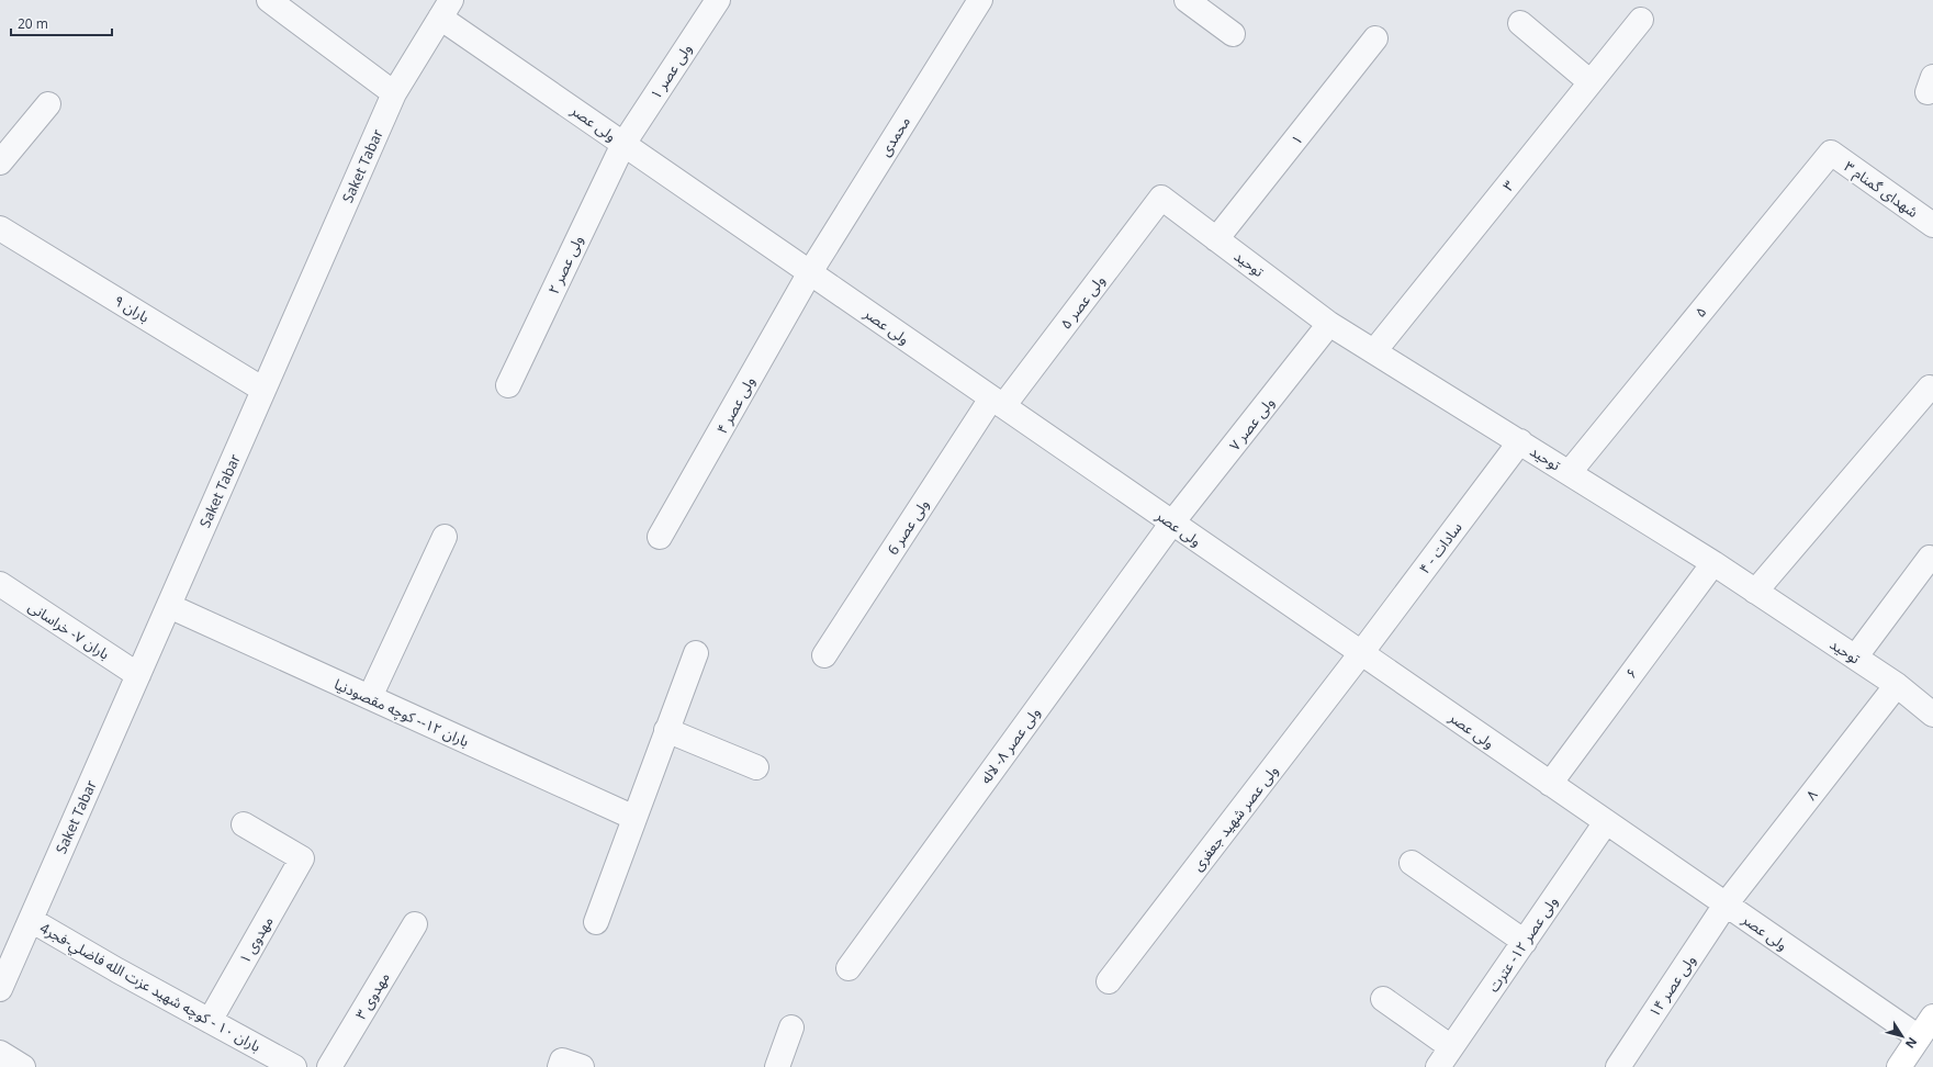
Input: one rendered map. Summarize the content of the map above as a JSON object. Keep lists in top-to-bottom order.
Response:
{
  "streets": {
    "street": [
      "ولی عصر ۱",
      "ولی عصر",
      "محمدی",
      "۱",
      "Saket Tabar",
      "۳",
      "شهدای گمنام ۳",
      "توحید",
      "ولی عصر ۲",
      "ولی عصر ۵",
      "باران ۹",
      "۵",
      "ولی عصر ۴",
      "ولی عصر ۷",
      "ولی عصر 6",
      "۴ - سادات",
      "باران ۷- خراسانی",
      "۶",
      "باران ۱۲-- كوچه مقصودنيا",
      "ولی عصر ۸- لاله",
      "۸",
      "ولی عصر شهید جعفری",
      "مهدوی ۱",
      "ولی عصر ۱۲- عترت",
      "ولی عصر ۱۴",
      "باران ۱۰ - كوچه شهيد عزت الله فاضلي-فجر4",
      "مهدوی ۳"
    ]
  },
  "crossings": [
    ["ولی عصر ۱", "ولی عصر"],
    ["ولی عصر ۱", "ولی عصر ۲"],
    ["ولی عصر", "محمدی"],
    ["ولی عصر", "Saket Tabar"],
    ["ولی عصر", "ولی عصر ۲"],
    ["ولی عصر", "ولی عصر ۵"],
    ["ولی عصر", "ولی عصر ۴"],
    ["ولی عصر", "ولی عصر ۷"],
    ["ولی عصر", "ولی عصر 6"],
    ["ولی عصر", "۴ - سادات"],
    ["ولی عصر", "۶"],
    ["ولی عصر", "ولی عصر ۸- لاله"],
    ["ولی عصر", "۸"],
    ["ولی عصر", "ولی عصر شهید جعفری"],
    ["ولی عصر", "ولی عصر ۱۲- عترت"],
    ["ولی عصر", "ولی عصر ۱۴"],
    ["محمدی", "ولی عصر ۴"],
    ["۱", "توحید"],
    ["Saket Tabar", "باران ۹"],
    ["Saket Tabar", "باران ۷- خراسانی"],
    ["Saket Tabar", "باران ۱۲-- كوچه مقصودنيا"],
    ["Saket Tabar", "باران ۱۰ - كوچه شهيد عزت الله فاضلي-فجر4"],
    ["۳", "توحید"],
    ["شهدای گمنام ۳", "۵"],
    ["توحید", "ولی عصر ۵"],
    ["توحید", "۵"],
    ["توحید", "ولی عصر ۷"],
    ["توحید", "۴ - سادات"],
    ["توحید", "۶"],
    ["توحید", "۸"],
    ["ولی عصر ۵", "ولی عصر 6"],
    ["ولی عصر ۷", "ولی عصر ۸- لاله"],
    ["۴ - سادات", "ولی عصر شهید جعفری"],
    ["۸", "ولی عصر ۱۴"],
    ["مهدوی ۱", "باران ۱۰ - كوچه شهيد عزت الله فاضلي-فجر4"]
  ],
  "scale_bar": "20 m",
  "north": "bottom right"
}
